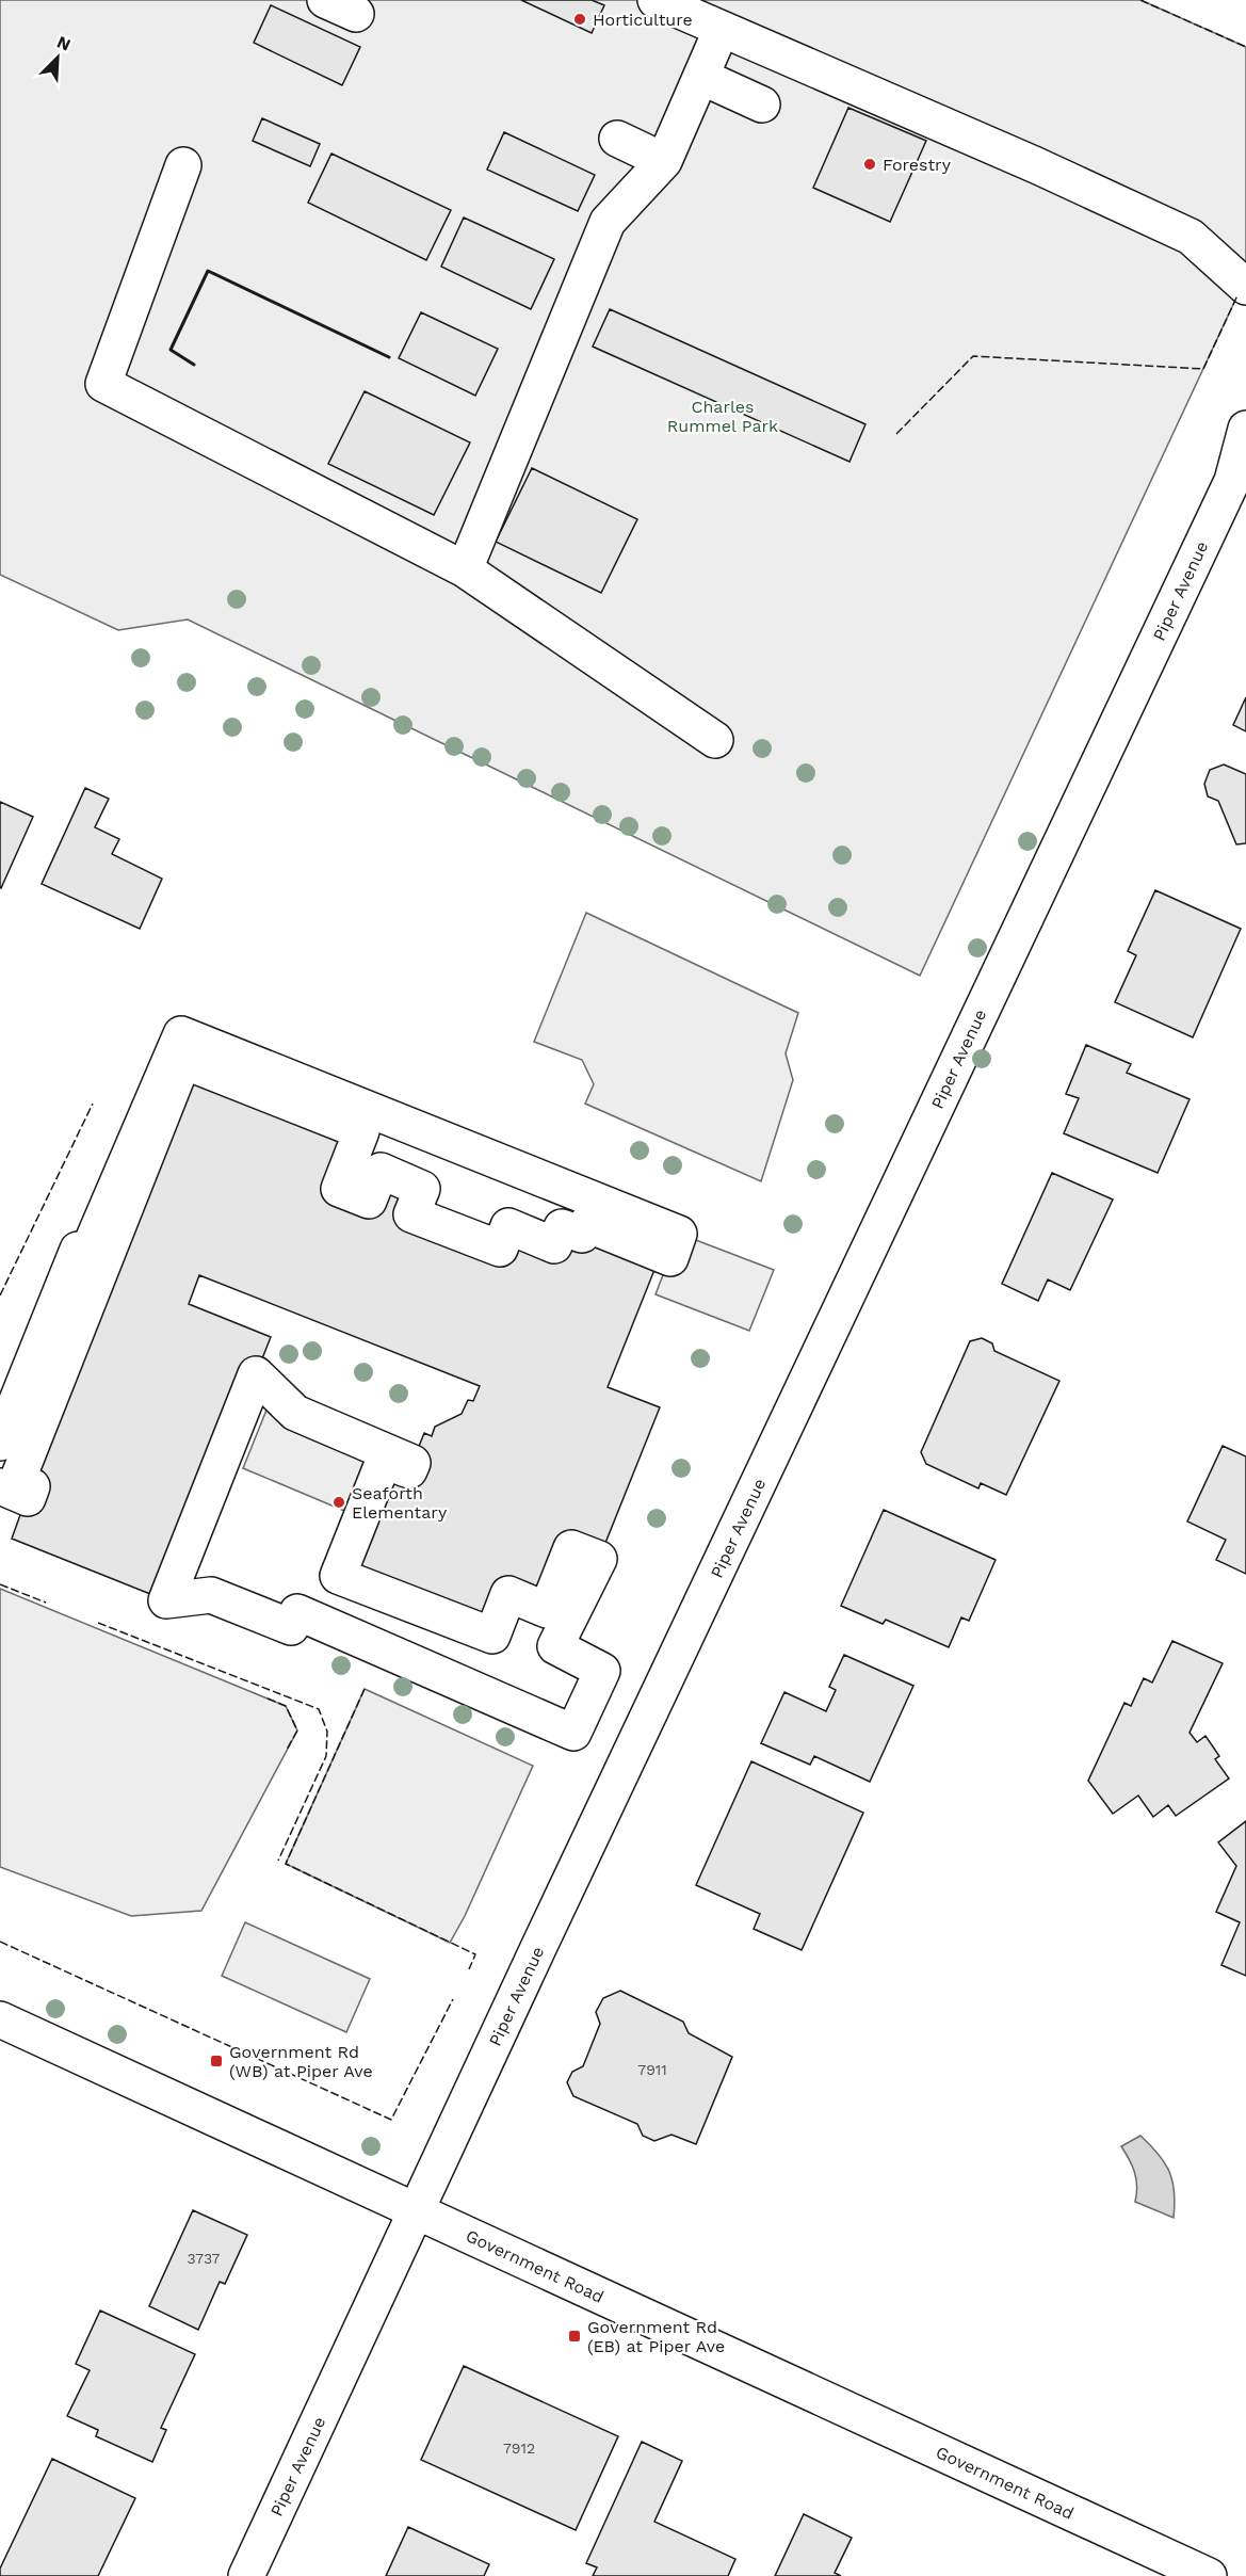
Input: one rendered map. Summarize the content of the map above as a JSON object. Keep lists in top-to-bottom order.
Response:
{
  "streets": {
    "street": ["Piper Avenue", "Government Road"]
  },
  "crossings": [
    ["Piper Avenue", "Government Road"]
  ],
  "parks": ["Charles Rummel Park"],
  "places": {
    "other": ["Horticulture", "Forestry", "Seaforth Elementary"],
    "transit": ["Government Rd (WB) at Piper Ave", "Government Rd (EB) at Piper Ave"]
  },
  "house_numbers": ["7911", "3737", "7912"],
  "north": "top right"
}
